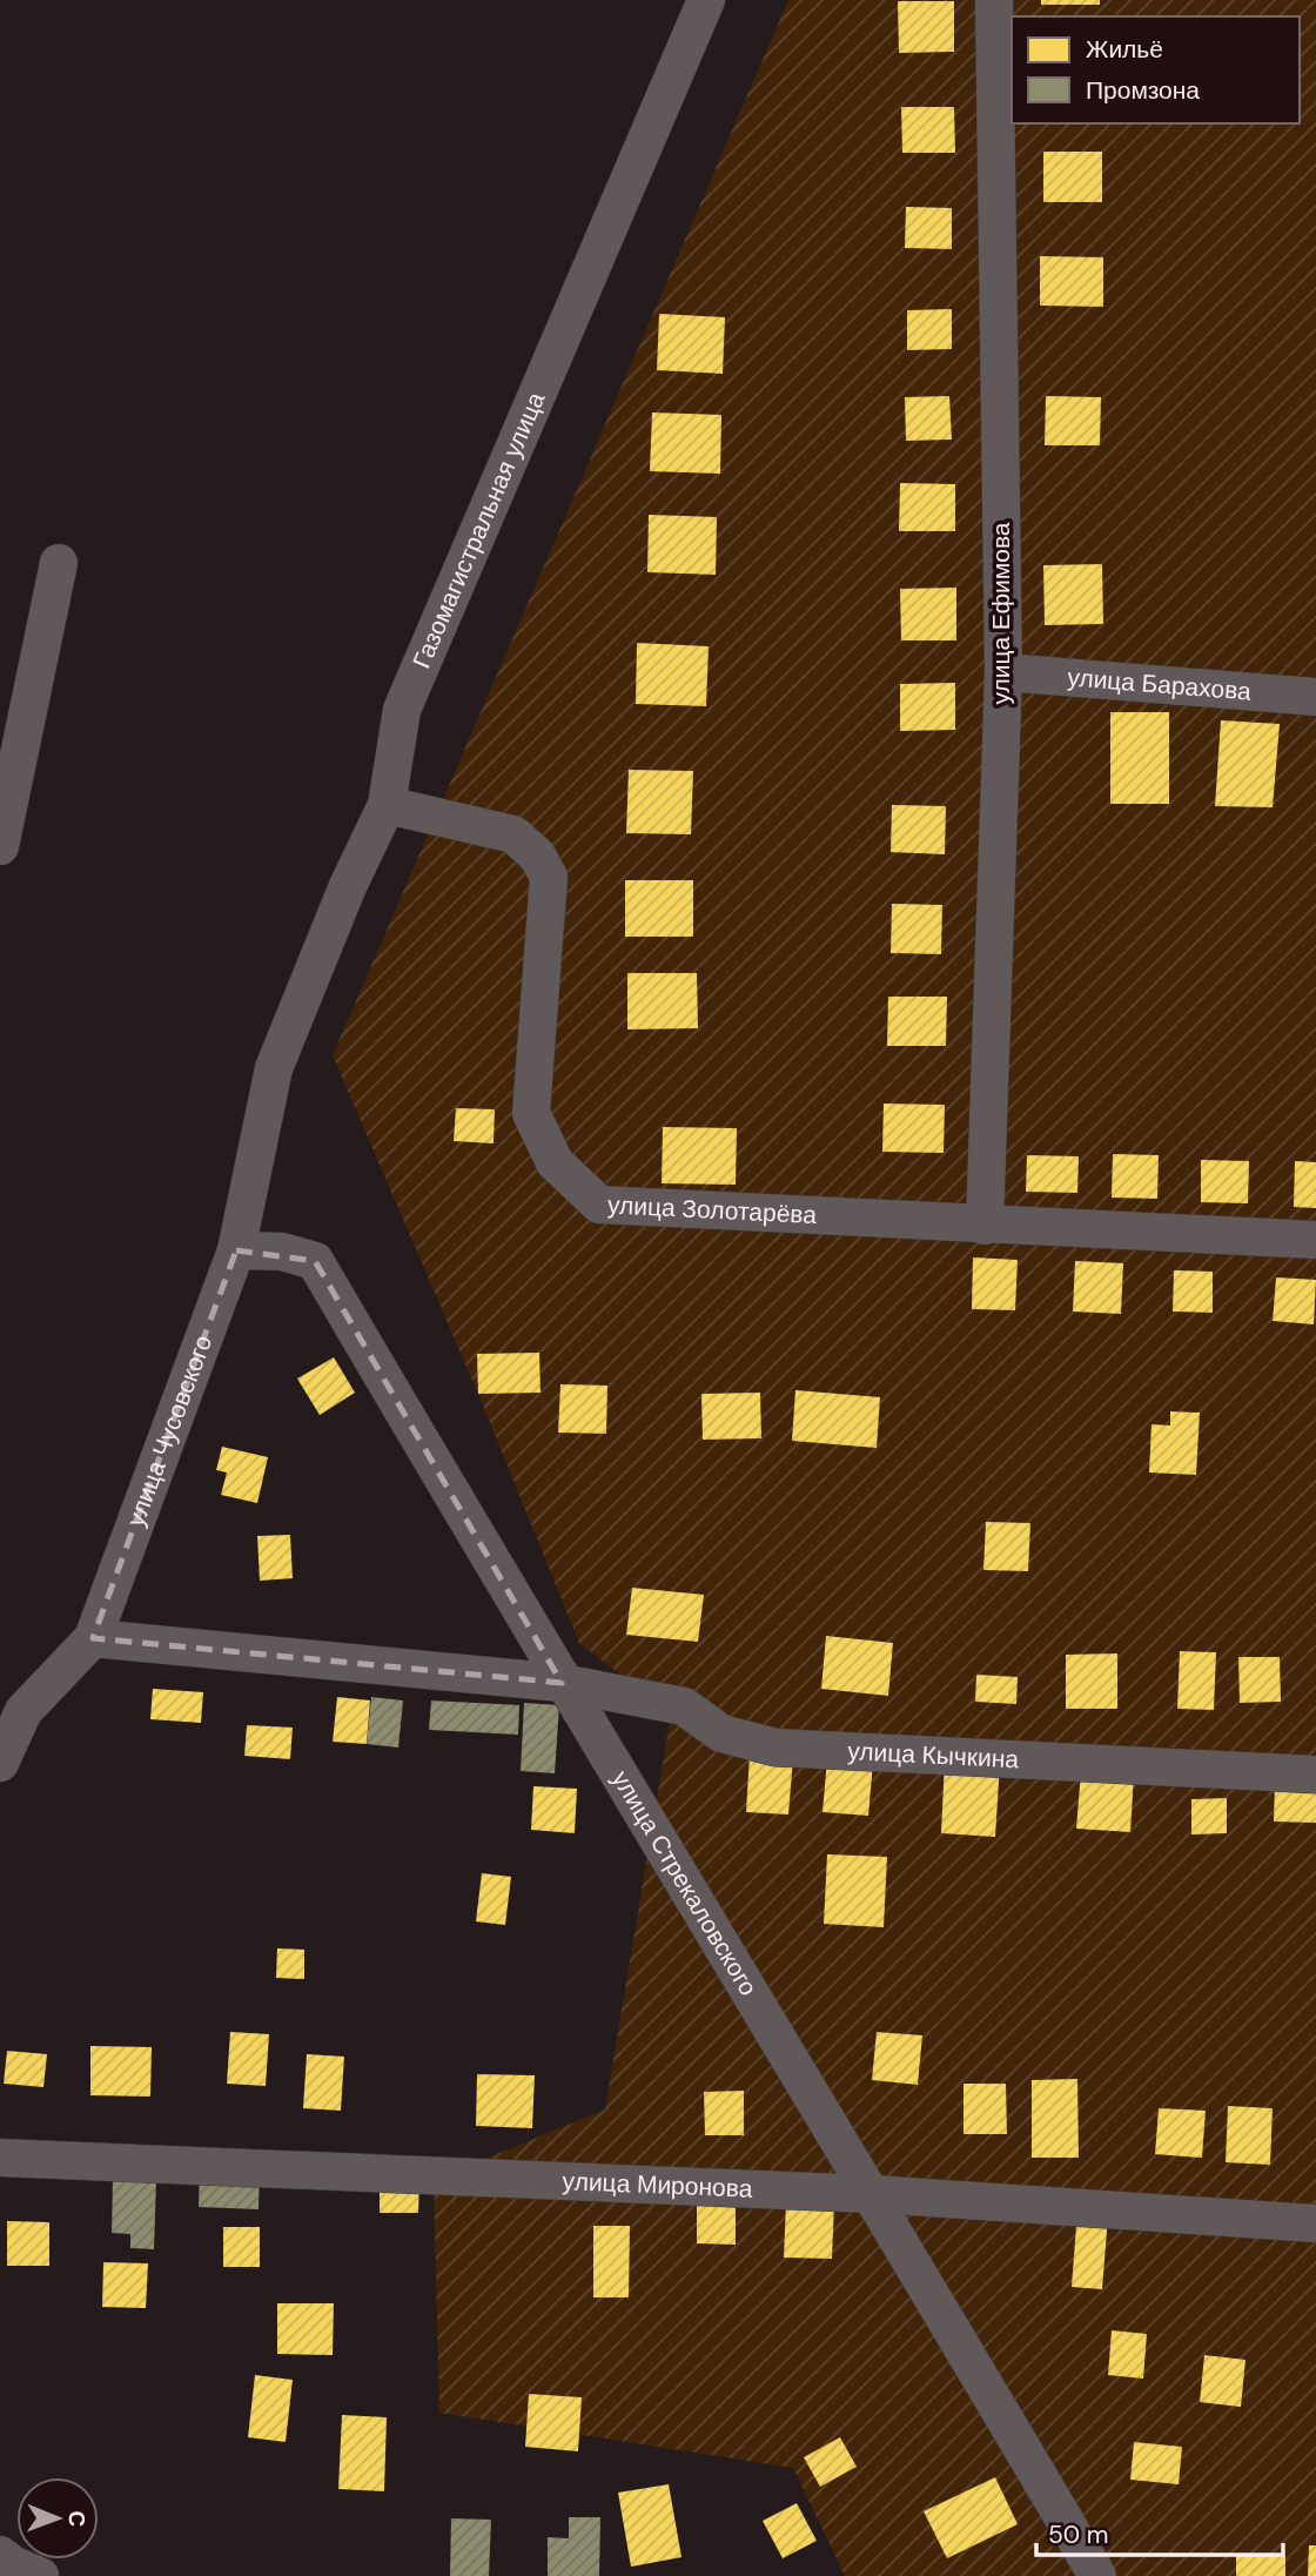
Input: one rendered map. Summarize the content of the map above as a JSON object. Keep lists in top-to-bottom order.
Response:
{
  "streets": {
    "street": [
      "Газомагистральная улица",
      "улица Ефимова",
      "улица Барахова",
      "улица Золотарёва",
      "улица Чусовского",
      "улица Кычкина",
      "улица Стрекаловского",
      "улица Миронова"
    ]
  },
  "crossings": [
    ["Газомагистральная улица", "улица Золотарёва"],
    ["Газомагистральная улица", "улица Чусовского"],
    ["улица Ефимова", "улица Барахова"],
    ["улица Ефимова", "улица Золотарёва"],
    ["улица Чусовского", "улица Кычкина"],
    ["улица Чусовского", "улица Стрекаловского"],
    ["улица Кычкина", "улица Стрекаловского"],
    ["улица Стрекаловского", "улица Миронова"]
  ],
  "legend": ["Жильё", "Промзона"],
  "scale_bar": "50 m",
  "north": "right"
}
